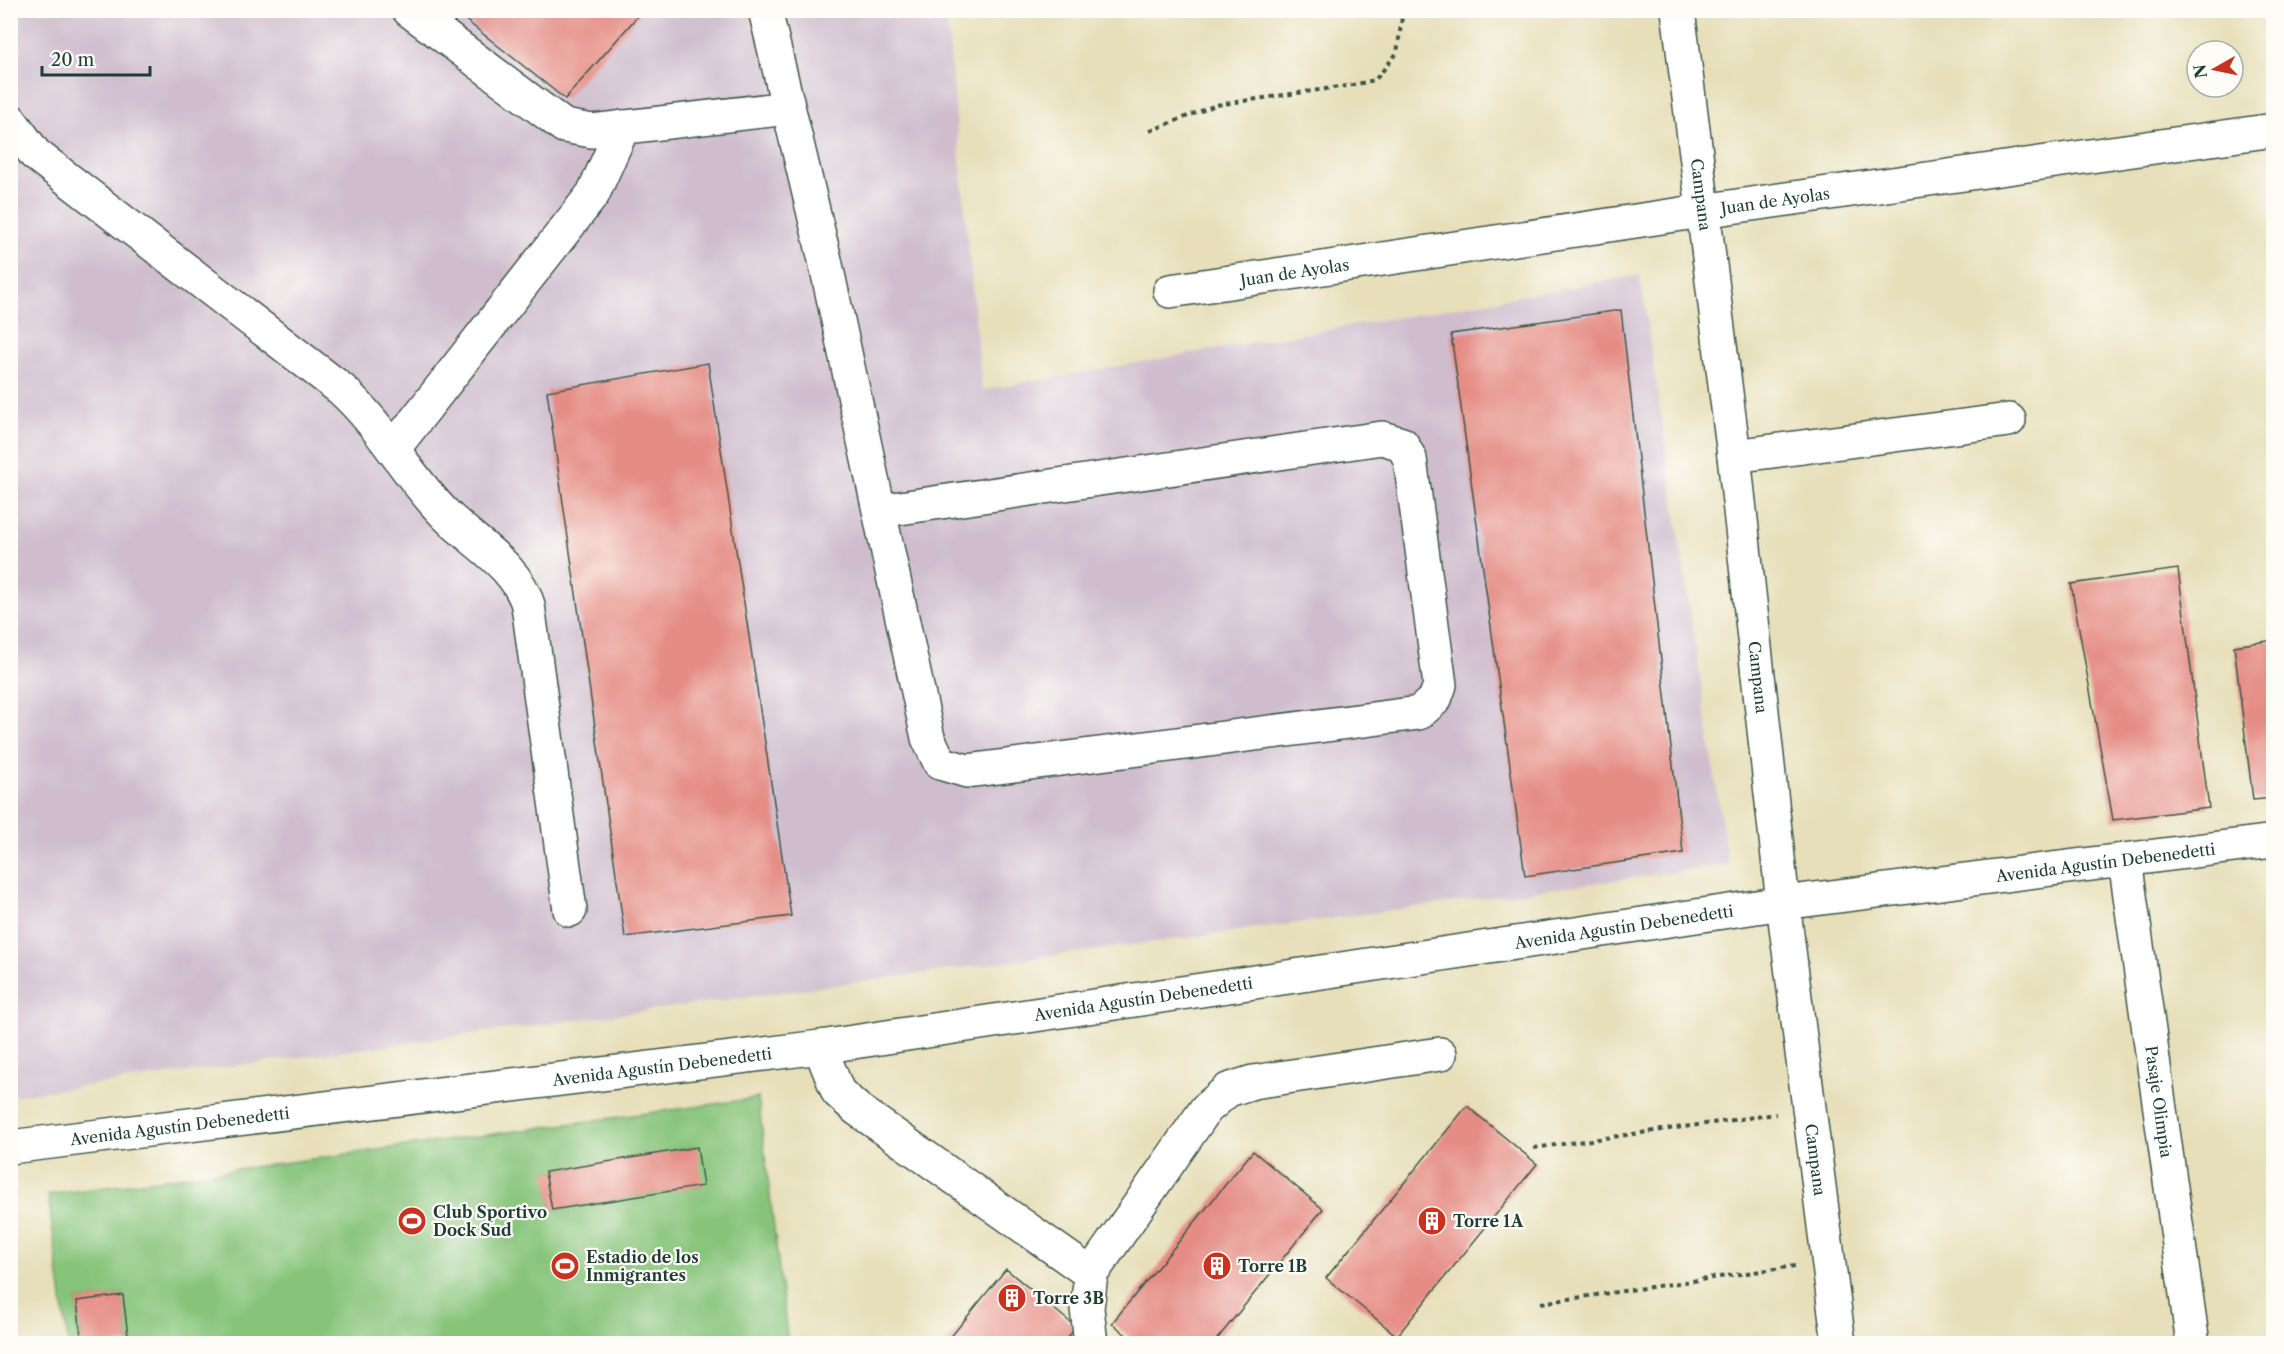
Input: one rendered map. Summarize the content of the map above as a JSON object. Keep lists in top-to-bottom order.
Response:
{
  "streets": {
    "street": [
      "Campana",
      "Juan de Ayolas",
      "Avenida Agustín Debenedetti",
      "Pasaje Olimpia"
    ]
  },
  "crossings": [
    ["Campana", "Juan de Ayolas"],
    ["Campana", "Avenida Agustín Debenedetti"],
    ["Avenida Agustín Debenedetti", "Pasaje Olimpia"]
  ],
  "places": {
    "sports": ["Club Sportivo Dock Sud", "Estadio de los Inmigrantes"],
    "building": ["Torre 1A", "Torre 1B", "Torre 3B"]
  },
  "scale_bar": "20 m",
  "north": "left"
}
